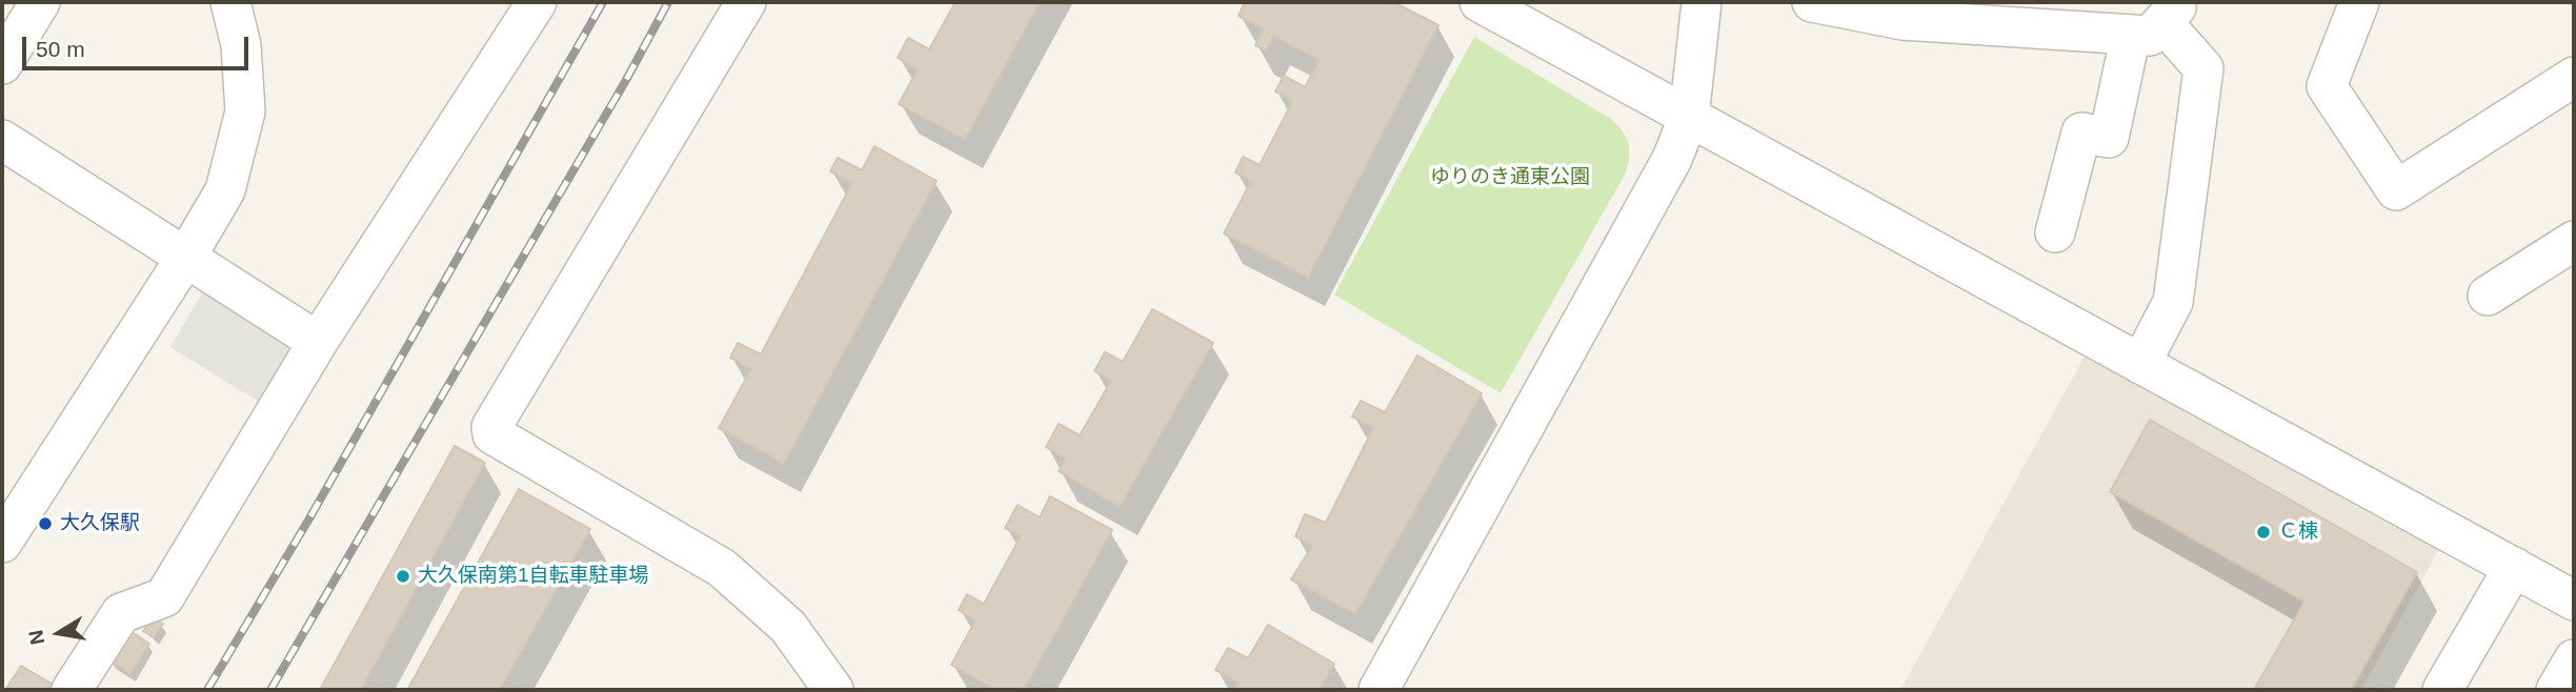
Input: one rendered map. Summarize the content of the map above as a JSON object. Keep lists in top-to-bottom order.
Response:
{
  "parks": ["ゆりのき通東公園"],
  "places": ["大久保駅", "Ｃ棟", "大久保南第1自転車駐車場"],
  "scale_bar": "50 m",
  "north": "left"
}
